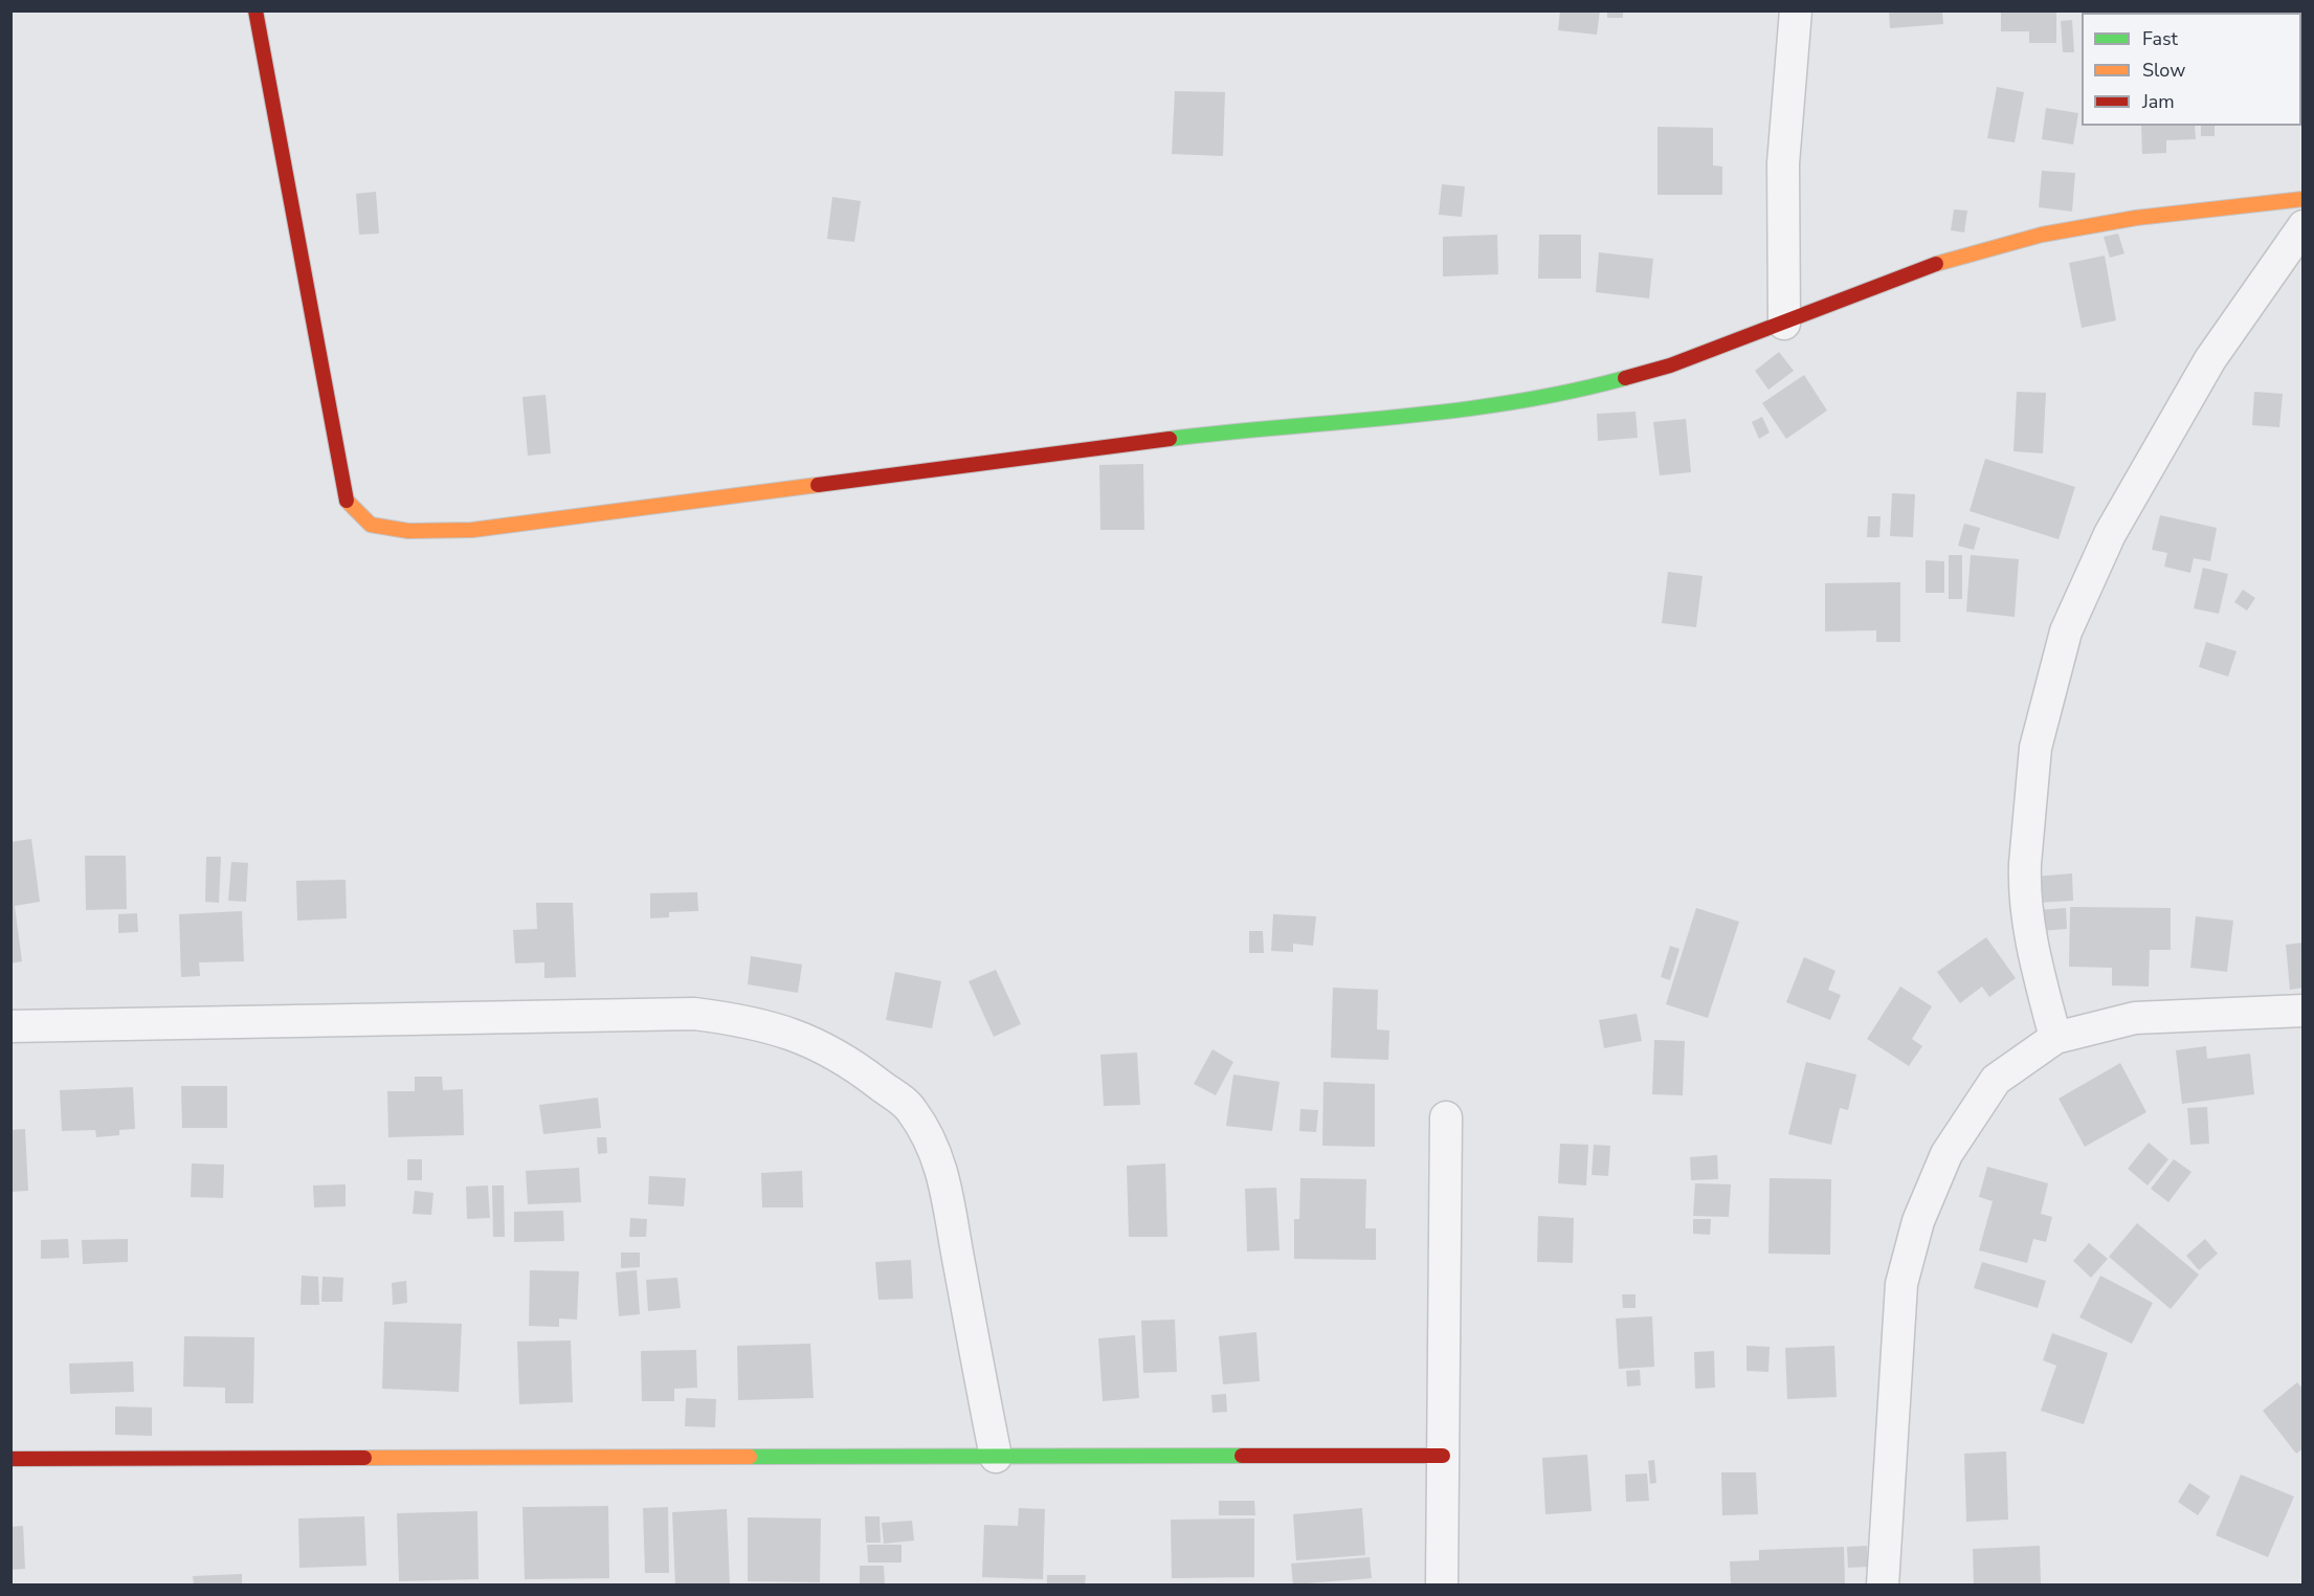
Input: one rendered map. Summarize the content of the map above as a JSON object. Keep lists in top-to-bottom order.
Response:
{
  "legend": ["Fast", "Slow", "Jam"]
}
